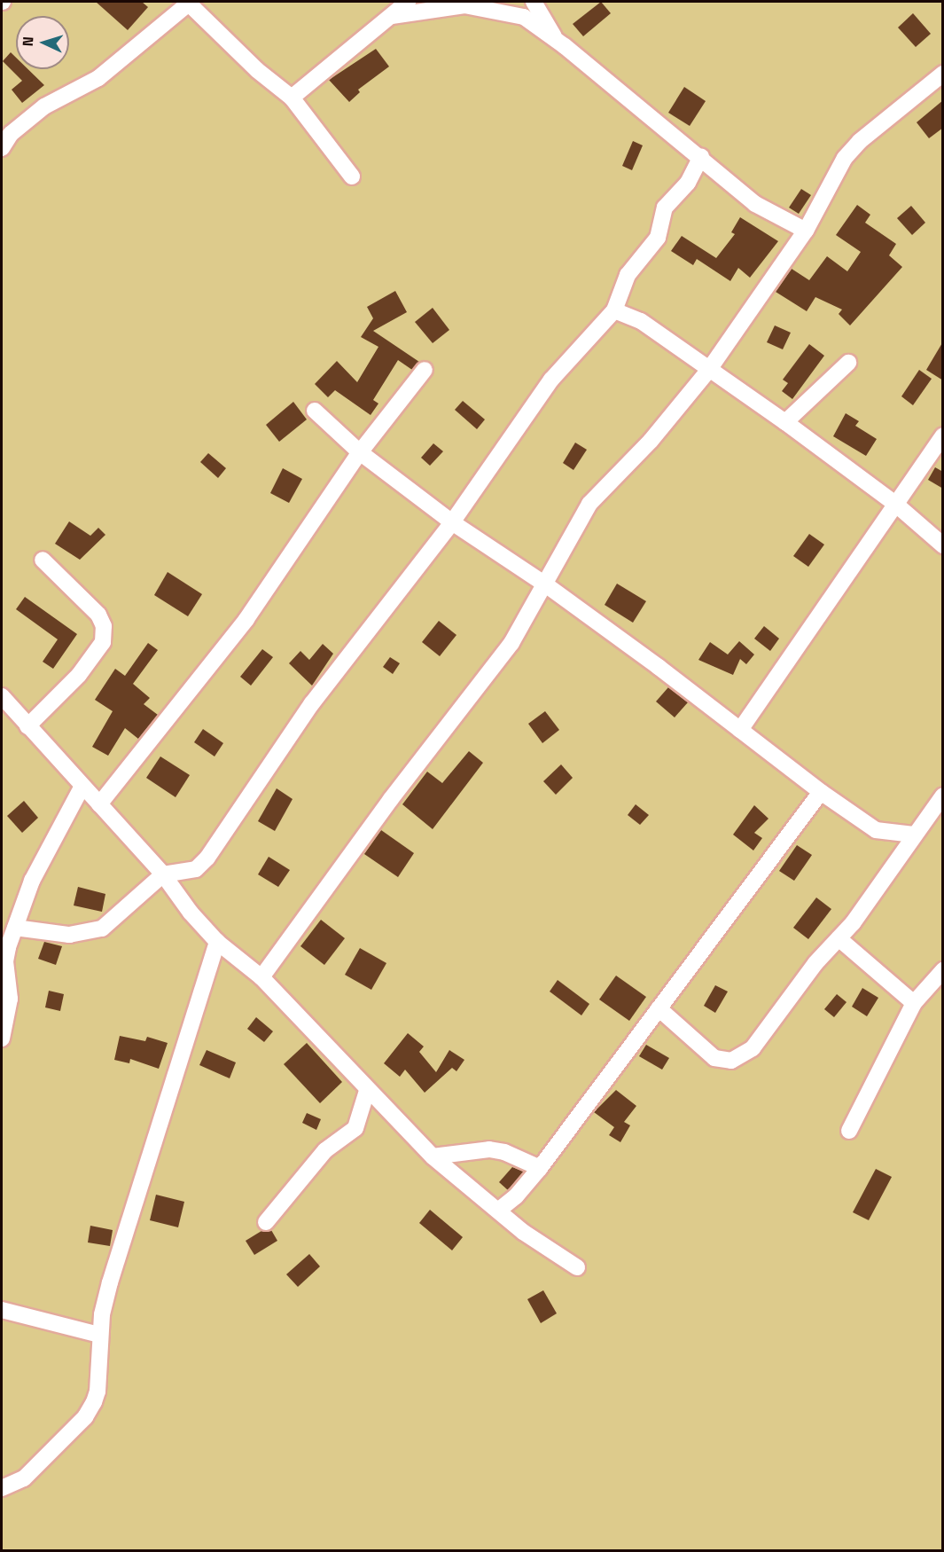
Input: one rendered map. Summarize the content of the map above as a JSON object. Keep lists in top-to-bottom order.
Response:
{
  "north": "left"
}
